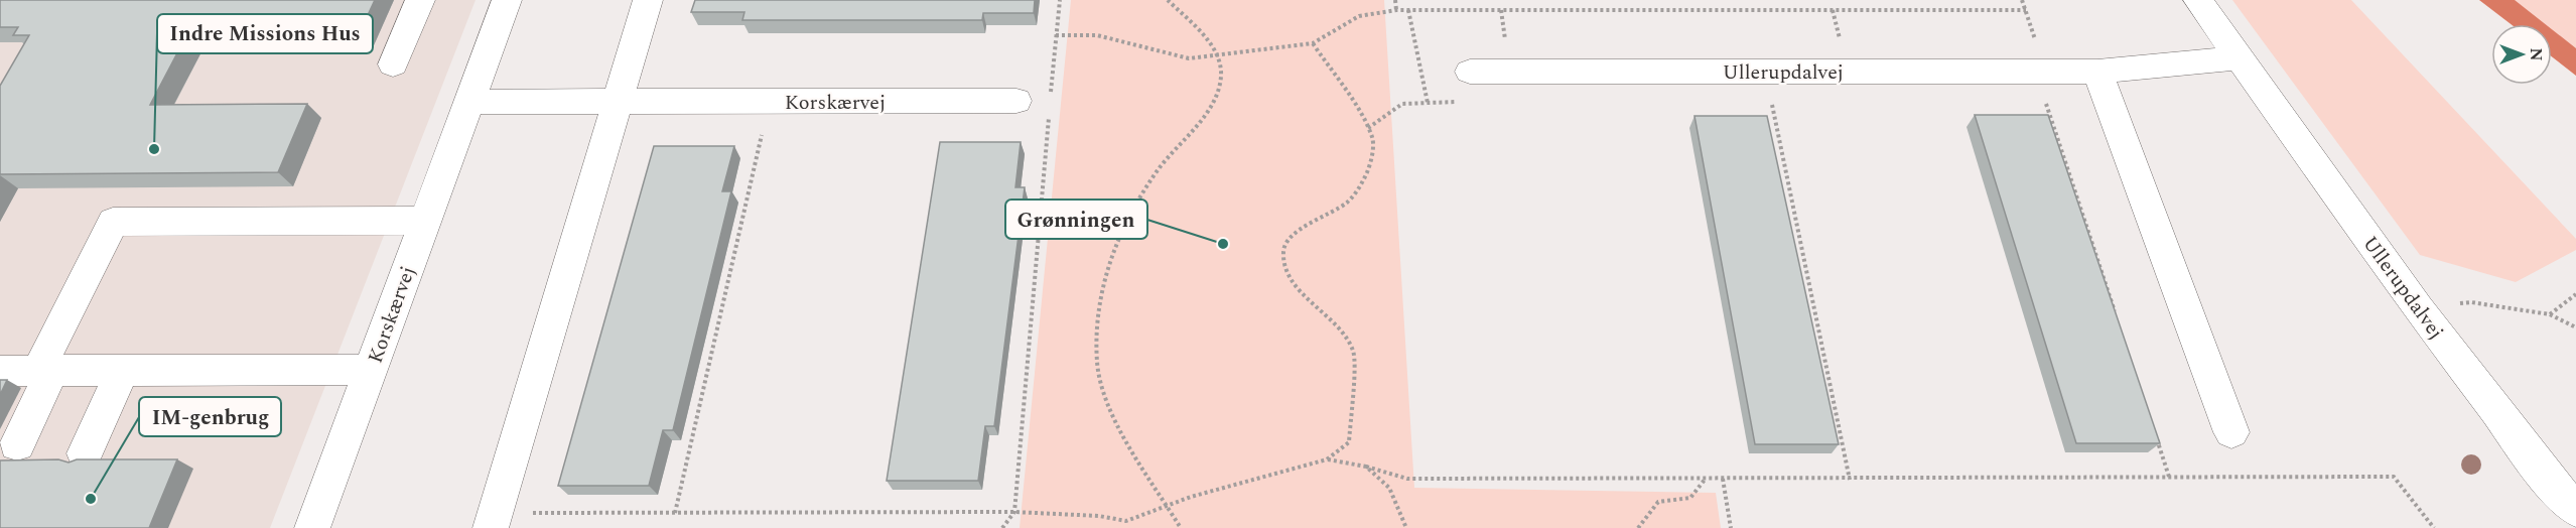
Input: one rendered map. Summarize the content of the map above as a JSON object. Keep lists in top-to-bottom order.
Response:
{
  "streets": {
    "street": ["Ullerupdalvej", "Korskærvej"]
  },
  "places": ["Indre Missions Hus", "Grønningen", "IM-genbrug"],
  "north": "right"
}
